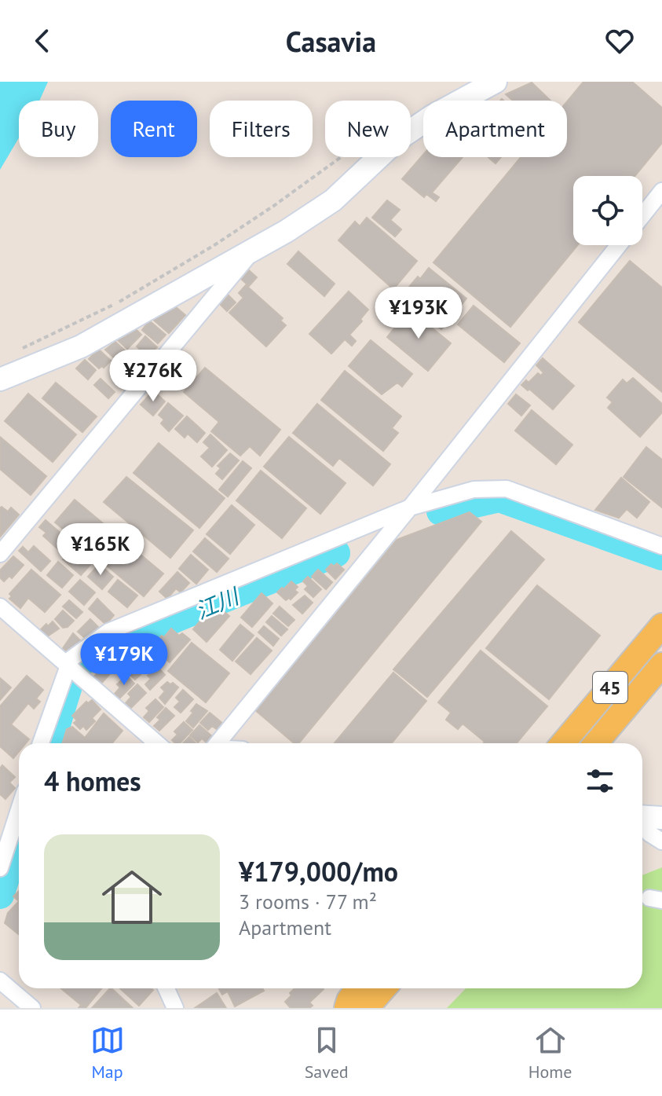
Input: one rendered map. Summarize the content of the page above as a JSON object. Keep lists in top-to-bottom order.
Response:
{
  "streets": {
    "main road": ["45"]
  },
  "water": ["江川"],
  "page": {
    "header": "Casavia",
    "chip": [
      "Buy",
      "Rent",
      "Filters",
      "New",
      "Apartment"
    ],
    "price": [
      "¥193K",
      "¥276K",
      "¥165K",
      "¥179K"
    ],
    "heading": "4 homes",
    "list": [
      {
        "name": "¥179,000/mo",
        "note": "3 rooms · 77 m² · Apartment"
      }
    ],
    "tabs": ["Map", "Saved", "Home"]
  }
}
